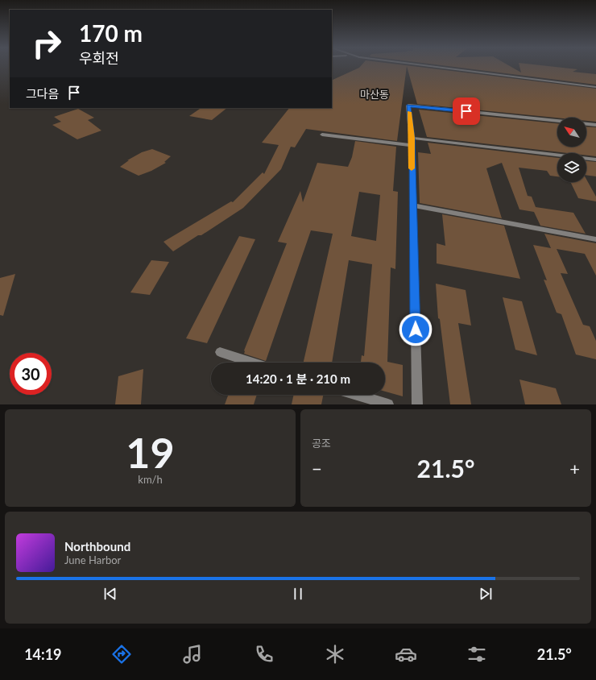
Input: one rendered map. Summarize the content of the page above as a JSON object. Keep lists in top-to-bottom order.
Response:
{
  "districts": ["마산동"],
  "north": "top left",
  "page": {
    "turn": ["170 m", "우회전"],
    "then": "그다음",
    "limit": "30",
    "trip": "14:20 · 1 분 · 210 m",
    "tile": [
      ["19", "km/h"],
      "공조"
    ],
    "heat": ["−", "21.5°", "+"],
    "song": ["Northbound", "June Harbor"],
    "tabs": ["14:19", "21.5°"]
  }
}
